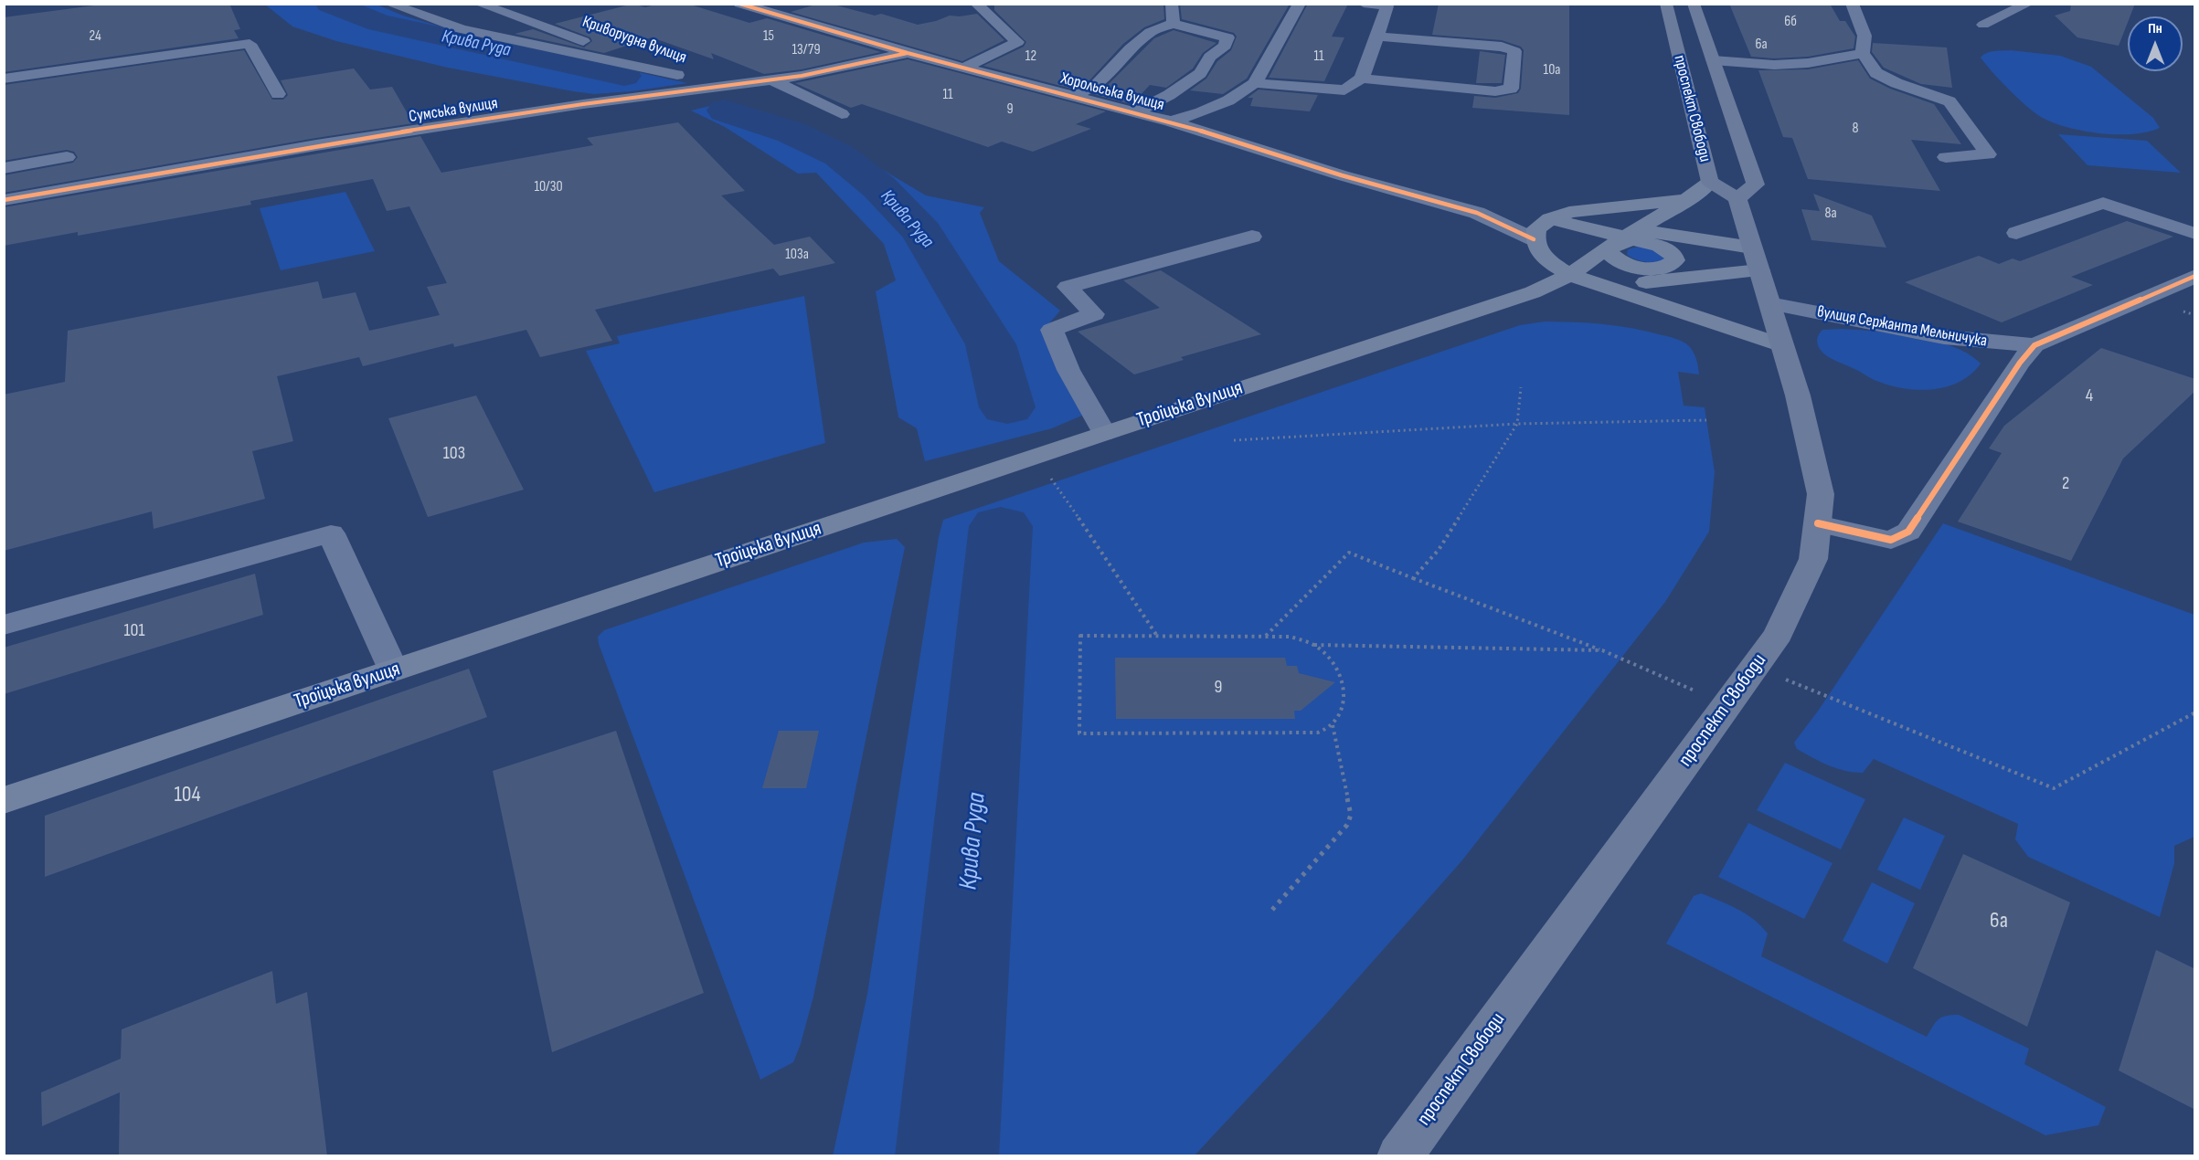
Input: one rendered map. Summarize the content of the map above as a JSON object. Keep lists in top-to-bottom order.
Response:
{
  "streets": {
    "highway": ["проспект Свободи"],
    "main road": ["Троїцька вулиця"],
    "street": [
      "Криворудна вулиця",
      "Хорольська вулиця",
      "Сумська вулиця",
      "вулиця Сержанта Мельничука"
    ]
  },
  "crossings": [
    ["Криворудна вулиця", "Сумська вулиця"],
    ["Хорольська вулиця", "Сумська вулиця"],
    ["проспект Свободи", "вулиця Сержанта Мельничука"]
  ],
  "water": ["Крива Руда"],
  "house_numbers": [
    "6б",
    "24",
    "15",
    "6а",
    "13/79",
    "12",
    "11",
    "10а",
    "11",
    "9",
    "8",
    "10/30",
    "8а",
    "103а",
    "4",
    "103",
    "2",
    "101",
    "9",
    "104",
    "6а"
  ],
  "north": "top"
}
